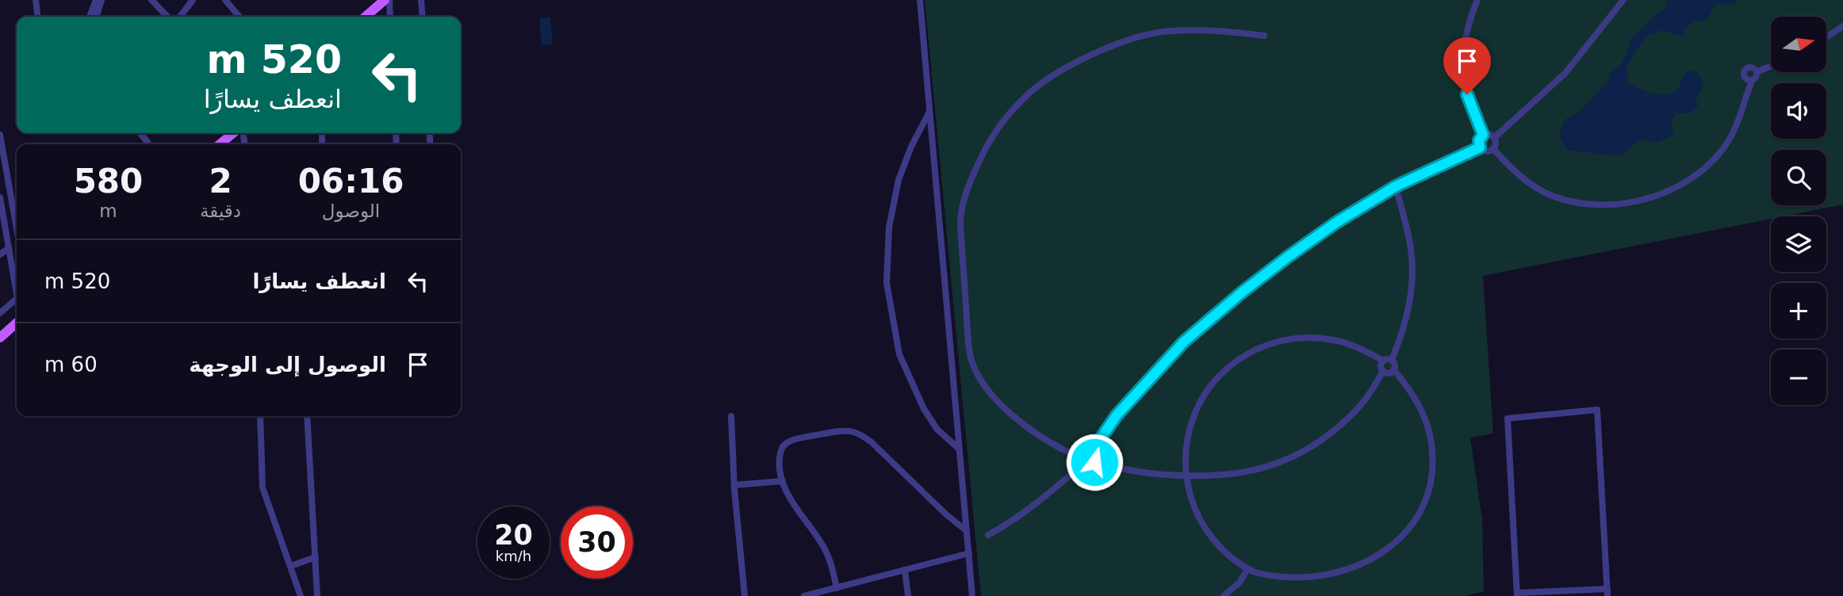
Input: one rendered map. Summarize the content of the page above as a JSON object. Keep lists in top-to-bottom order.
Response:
{
  "north": "right",
  "page": {
    "map_buttons": ["+", "−"],
    "turn": ["520 m", "انعطف يسارًا"],
    "eta": [
      "06:16",
      "الوصول",
      "2",
      "دقيقة",
      "580",
      "m"
    ],
    "list": [
      {
        "name": "انعطف يسارًا",
        "value": "520 m"
      },
      {
        "name": "الوصول إلى الوجهة",
        "value": "60 m"
      }
    ],
    "speed": "20 km/h",
    "limit": "30"
  }
}
